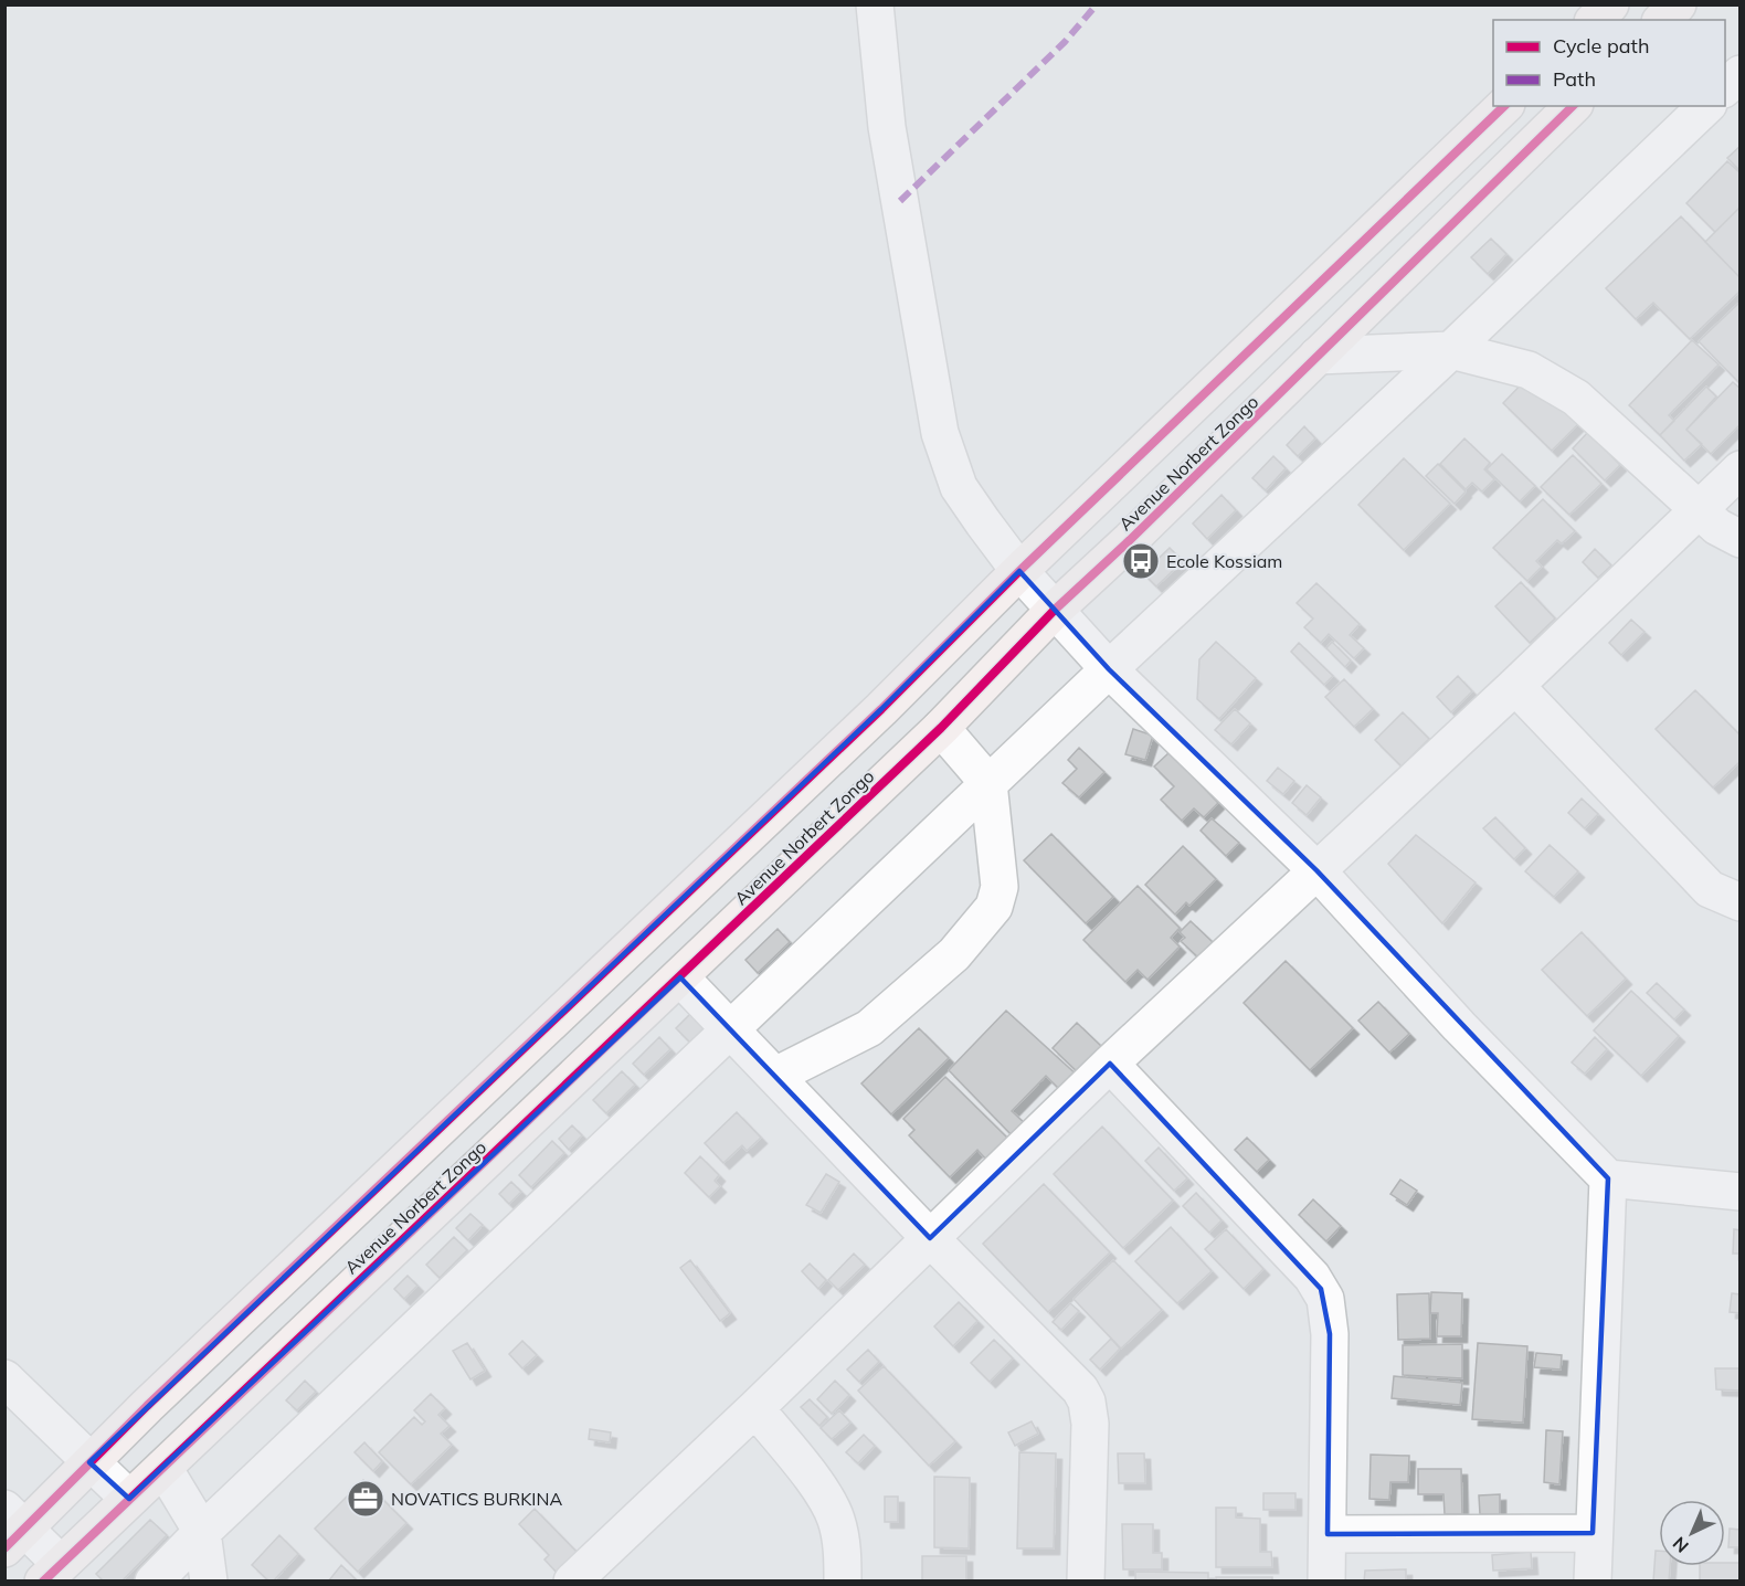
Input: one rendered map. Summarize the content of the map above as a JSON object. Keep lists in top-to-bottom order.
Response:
{
  "streets": {
    "main road": ["Avenue Norbert Zongo"]
  },
  "places": {
    "bus stop": ["Ecole Kossiam"],
    "office": ["NOVATICS BURKINA"]
  },
  "legend": ["Cycle path", "Path"],
  "north": "bottom left"
}
